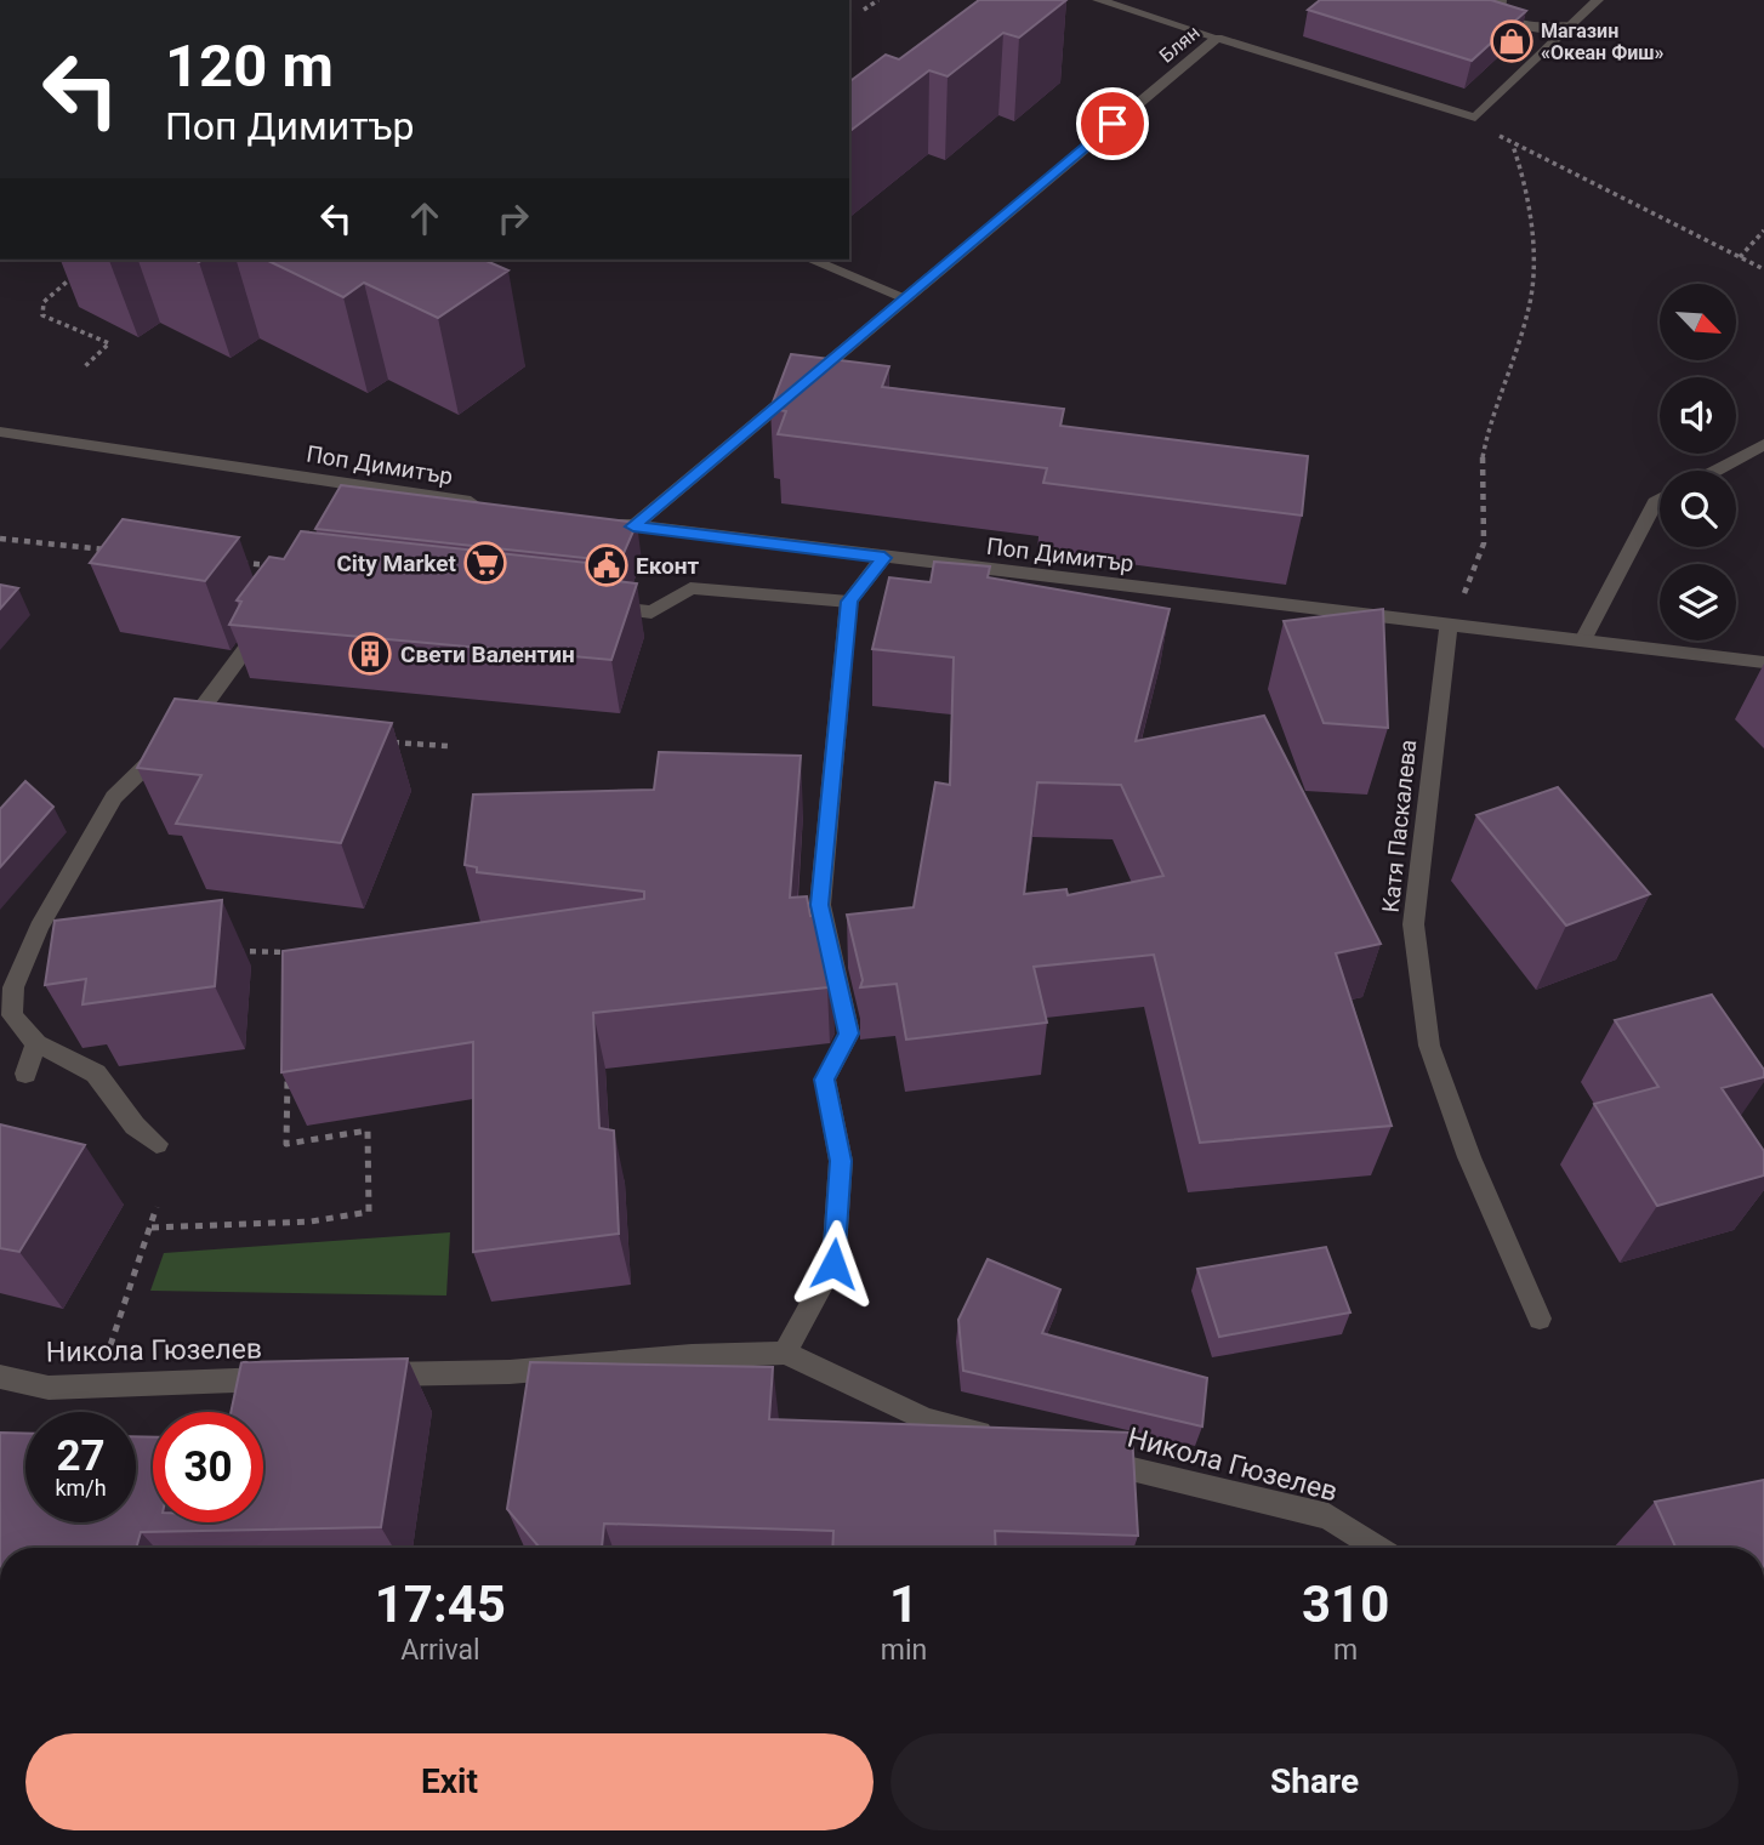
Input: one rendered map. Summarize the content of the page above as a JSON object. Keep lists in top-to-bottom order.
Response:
{
  "streets": {
    "street": [
      "Блян",
      "Поп Димитър",
      "Катя Паскалева",
      "Никола Гюзелев"
    ]
  },
  "crossings": [
    ["Блян", "Поп Димитър"],
    ["Поп Димитър", "Катя Паскалева"]
  ],
  "places": {
    "shop": ["Магазин «Океан Фиш»"],
    "supermarket": ["City Market"],
    "public building": ["Еконт"],
    "building": ["Свети Валентин"]
  },
  "north": "bottom right",
  "page": {
    "turn": ["120 m", "Поп Димитър"],
    "speed": "27 km/h",
    "limit": "30",
    "eta": [
      "17:45",
      "Arrival",
      "1",
      "min",
      "310",
      "m"
    ],
    "buttons": ["Exit", "Share"]
  }
}
